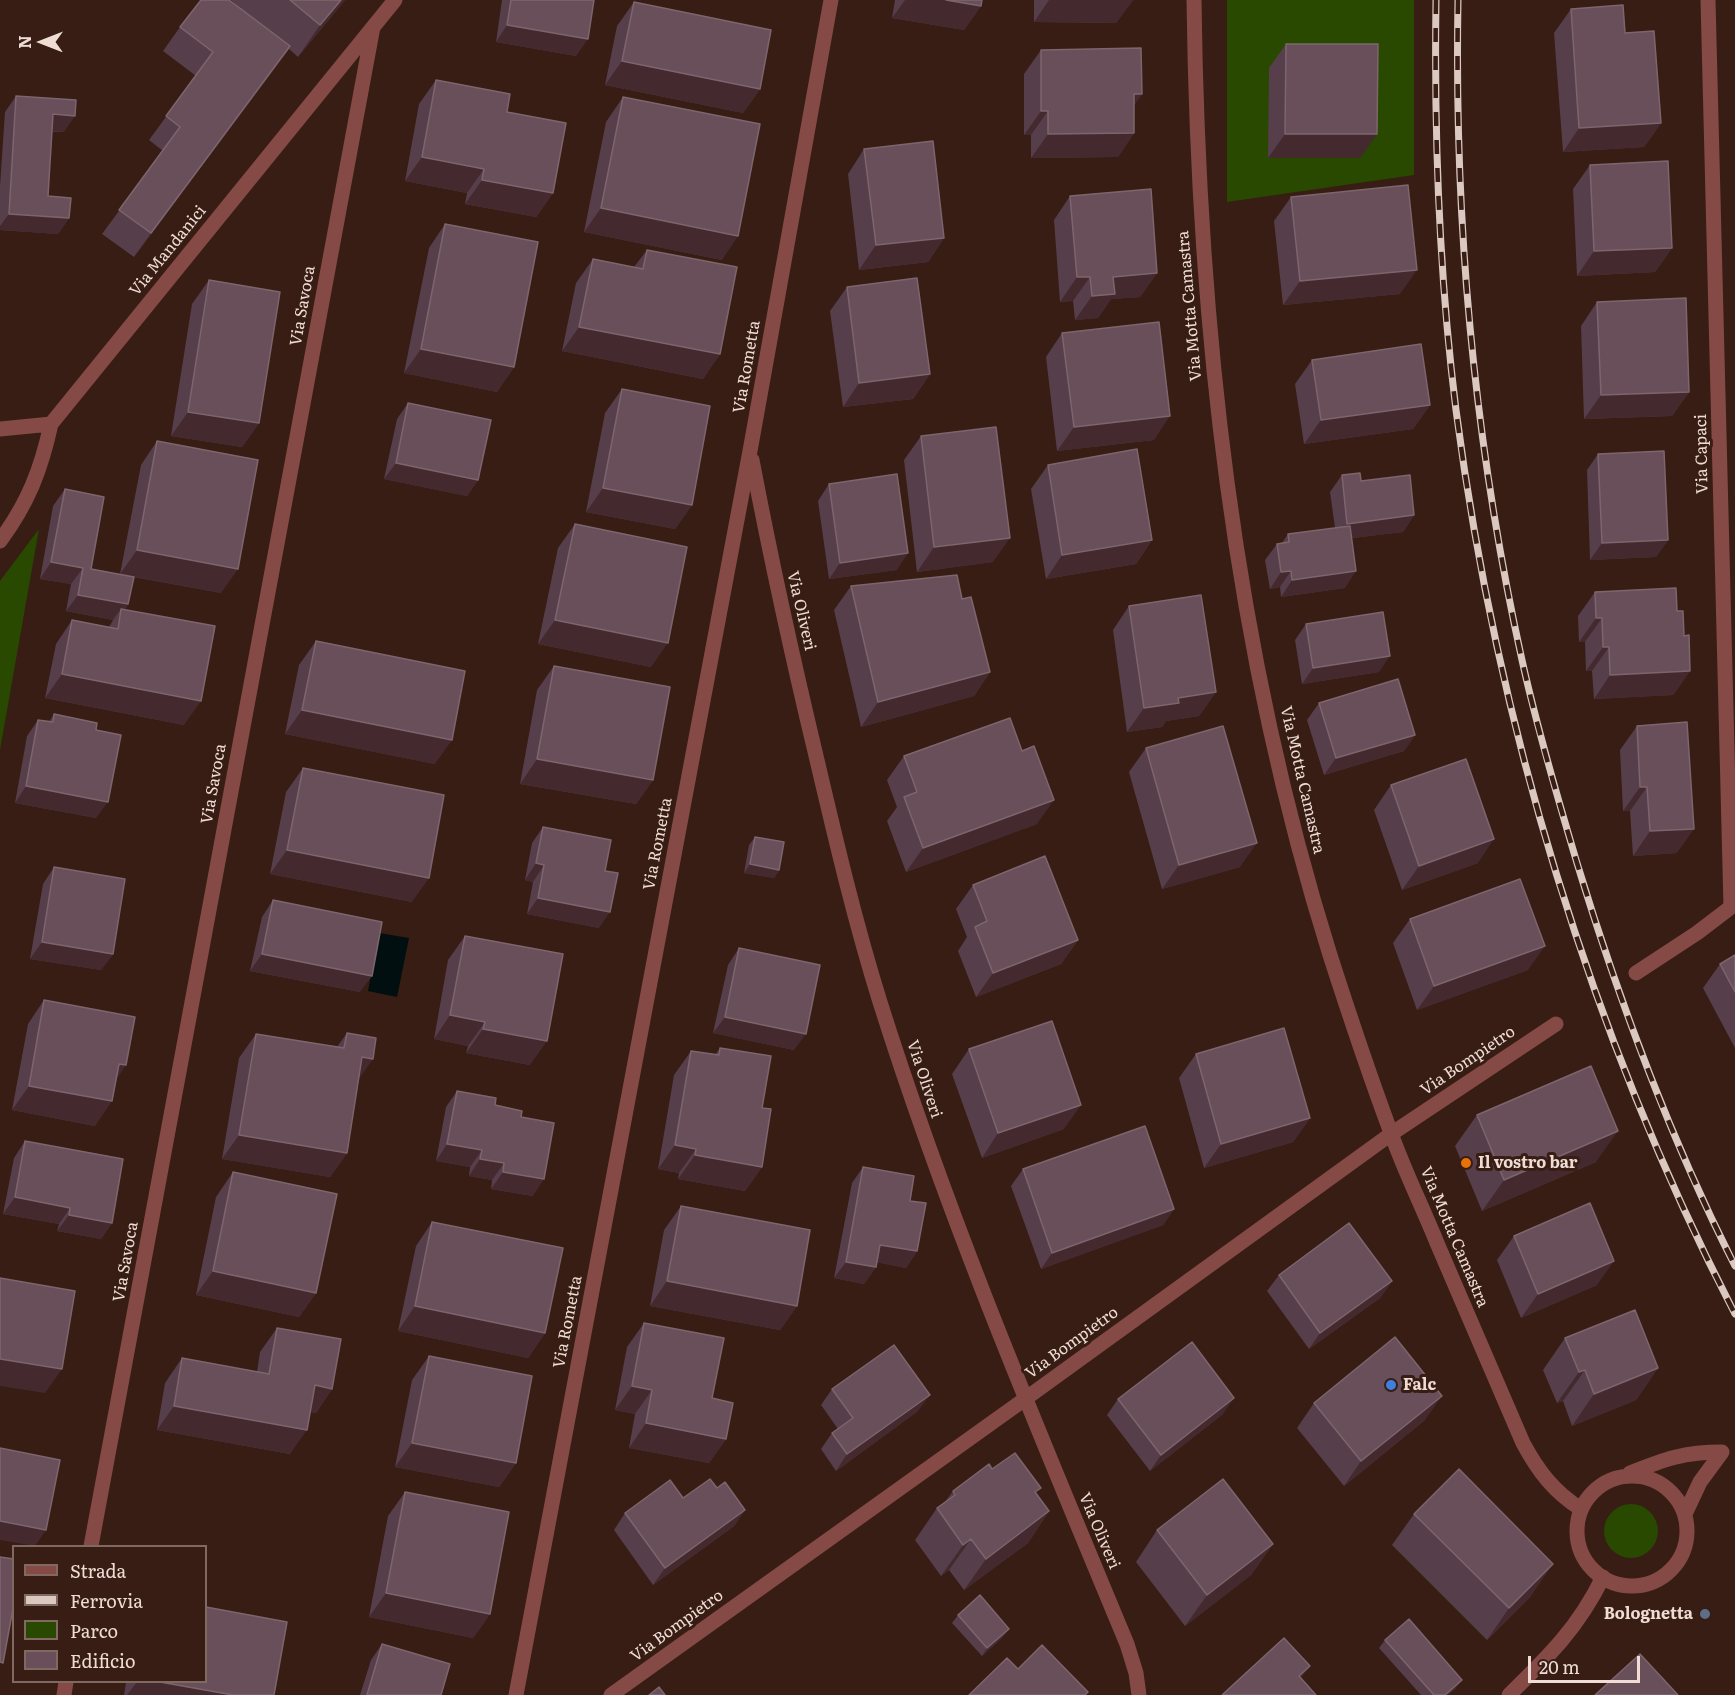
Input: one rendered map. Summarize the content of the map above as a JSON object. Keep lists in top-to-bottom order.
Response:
{
  "streets": {
    "street": [
      "Via Mandanici",
      "Via Savoca",
      "Via Motta Camastra",
      "Via Rometta",
      "Via Capaci",
      "Via Oliveri",
      "Via Bompietro"
    ]
  },
  "crossings": [
    ["Via Mandanici", "Via Savoca"],
    ["Via Motta Camastra", "Via Bompietro"],
    ["Via Rometta", "Via Oliveri"],
    ["Via Oliveri", "Via Bompietro"]
  ],
  "places": ["Il vostro bar", "Falc", "Bolognetta"],
  "legend": [
    "Strada",
    "Ferrovia",
    "Parco",
    "Edificio"
  ],
  "scale_bar": "20 m",
  "north": "left"
}
